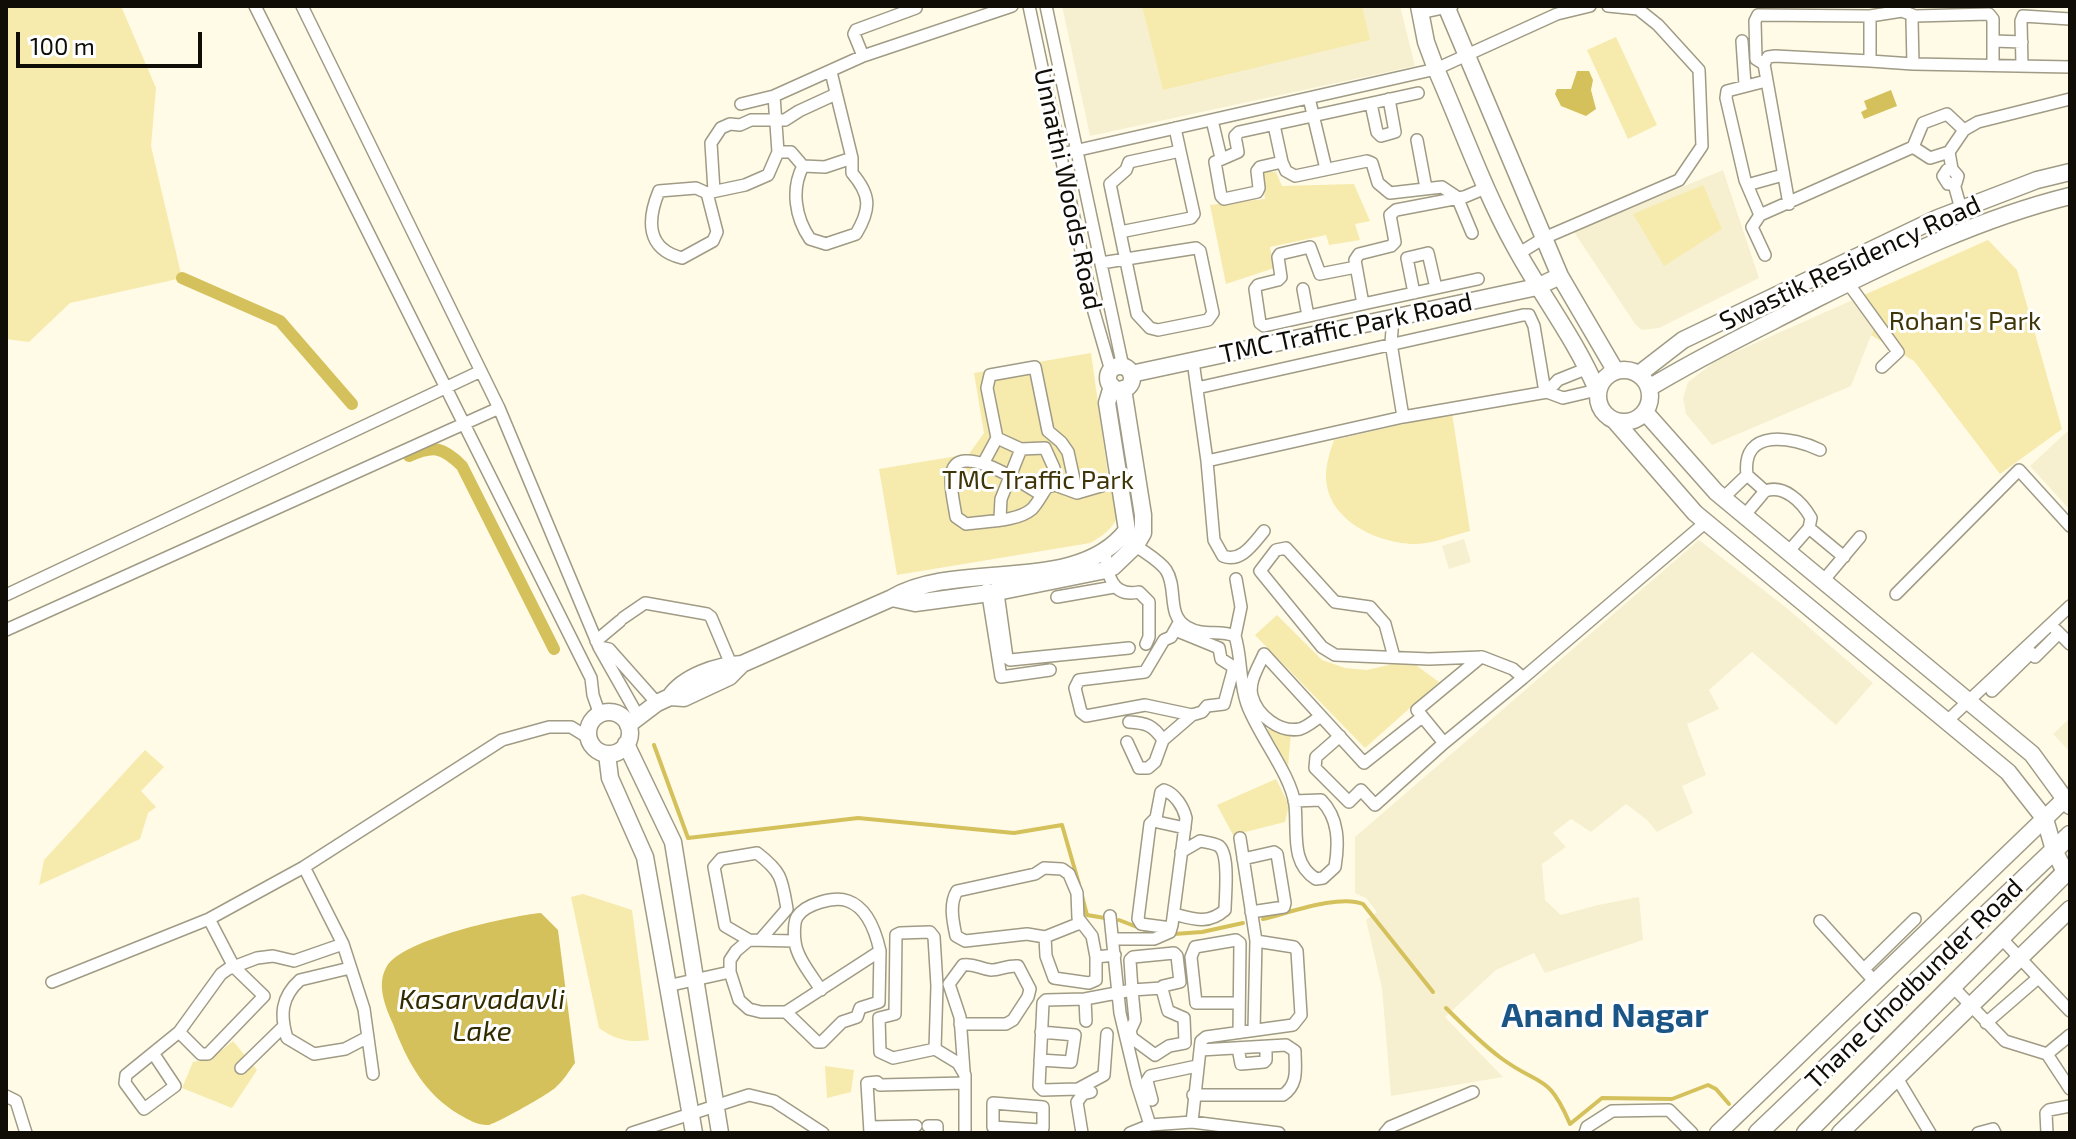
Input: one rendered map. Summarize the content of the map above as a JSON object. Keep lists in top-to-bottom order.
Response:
{
  "streets": {
    "main road": ["Swastik Residency Road", "TMC Traffic Park Road", "Thane Ghodbunder Road"],
    "street": ["Unnathi Woods Road"]
  },
  "crossings": [
    ["Unnathi Woods Road", "TMC Traffic Park Road"]
  ],
  "districts": ["Anand Nagar"],
  "water": ["Kasarvadavli Lake"],
  "parks": ["Rohan's Park", "TMC Traffic Park"],
  "scale_bar": "100 m"
}
